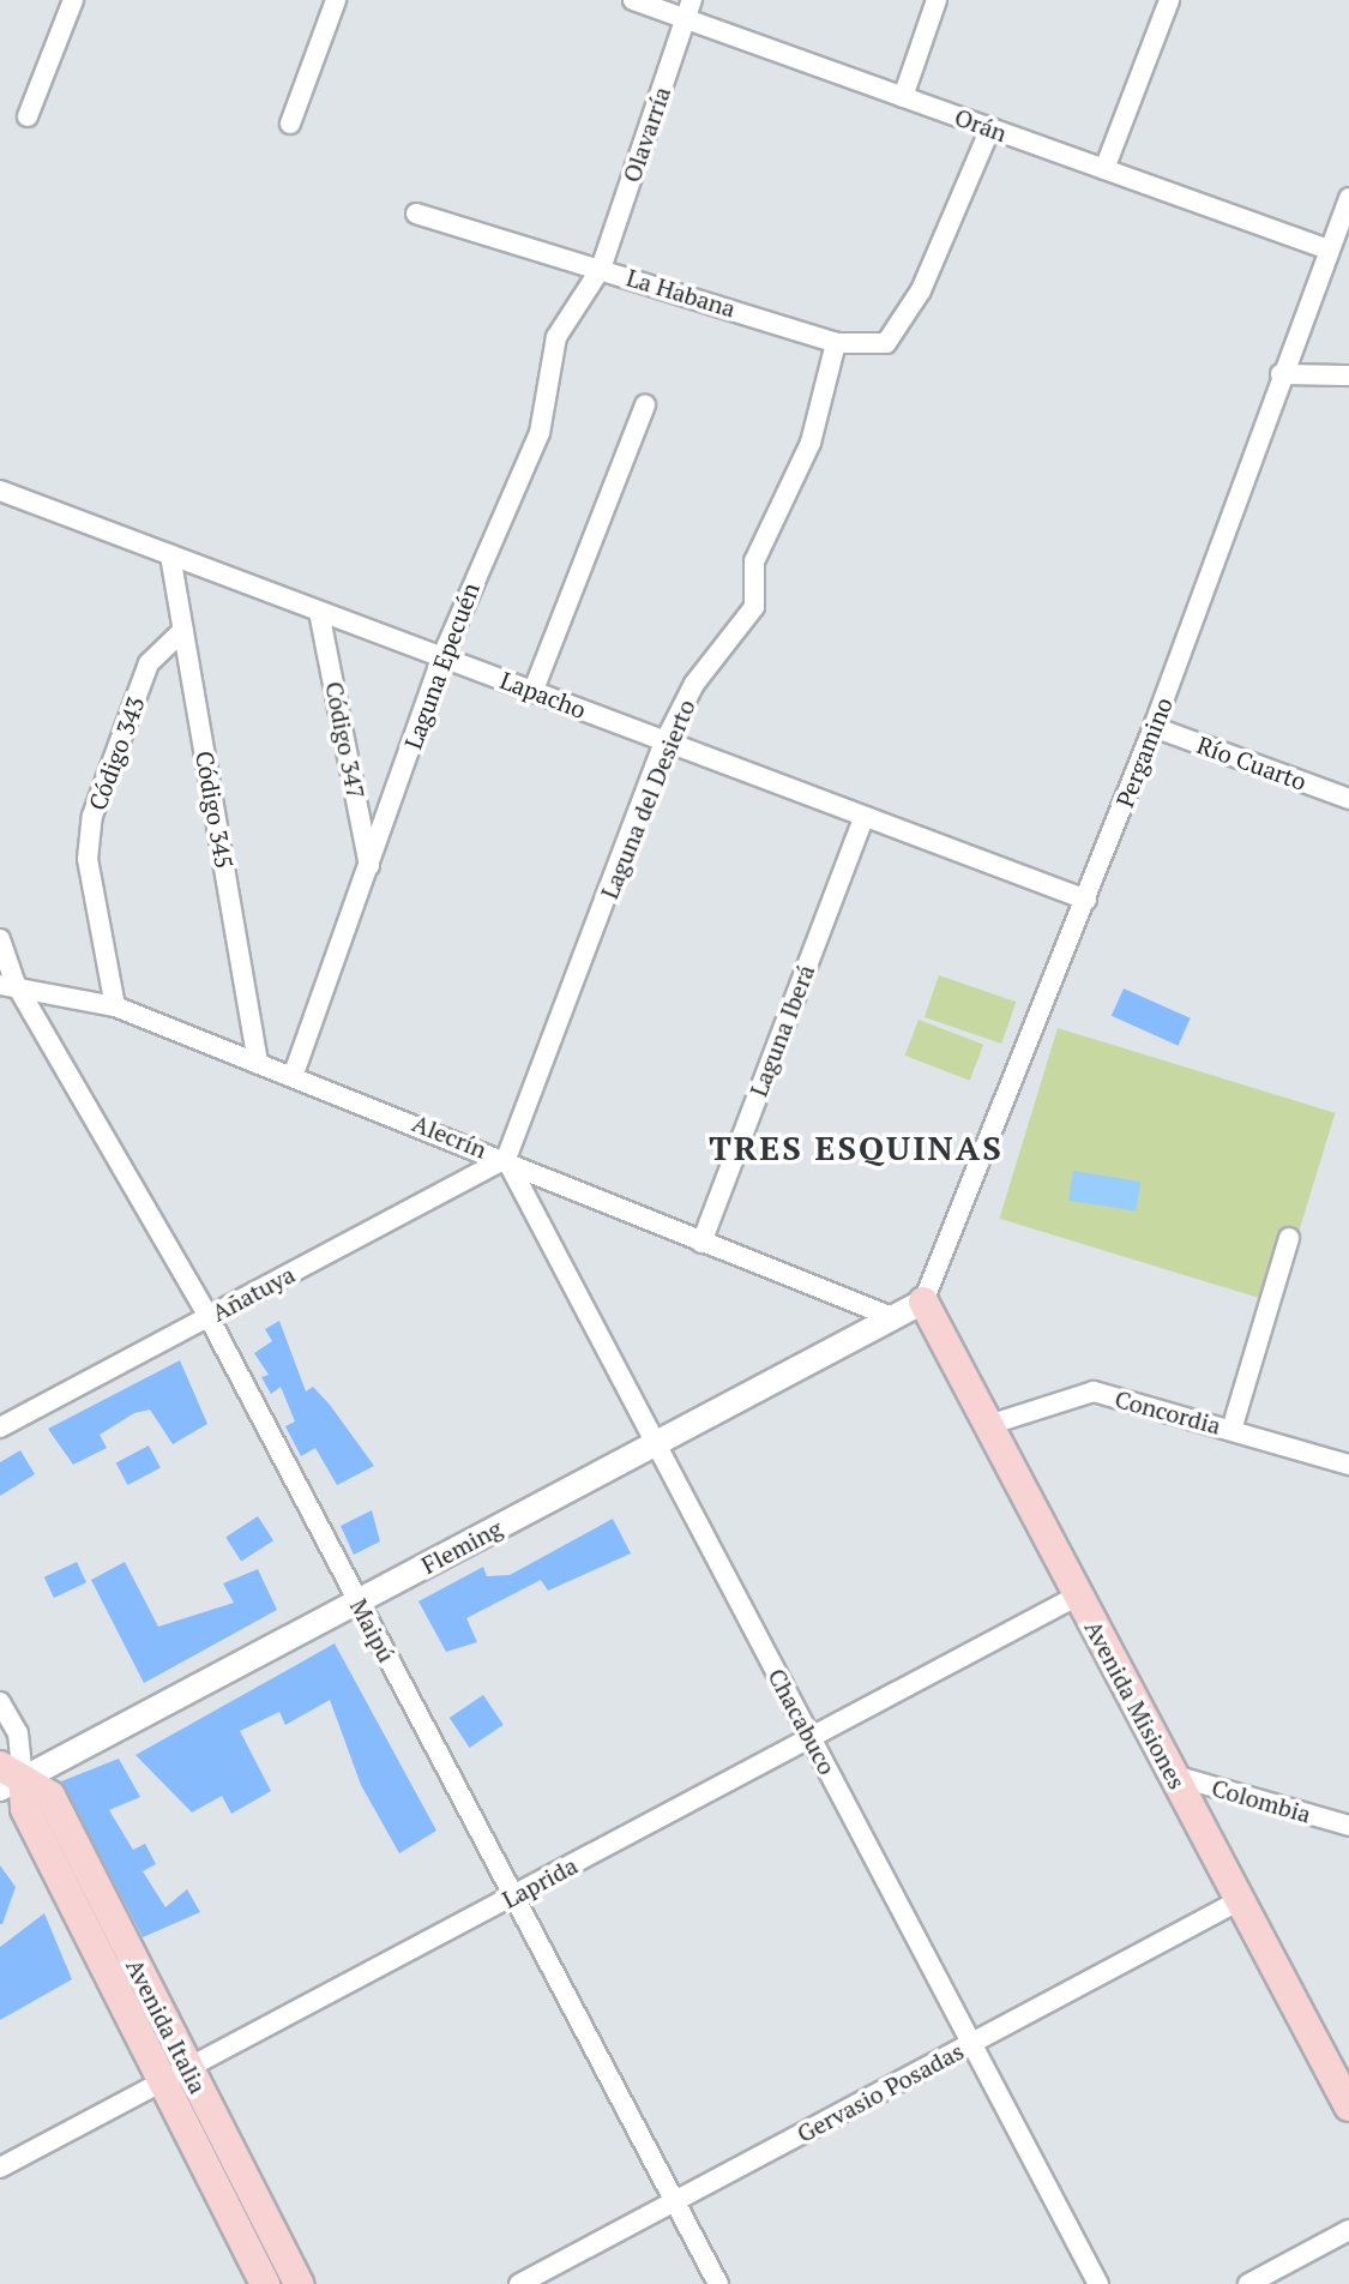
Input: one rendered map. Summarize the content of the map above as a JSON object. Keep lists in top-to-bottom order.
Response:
{
  "streets": {
    "main road": ["Avenida Misiones", "Avenida Italia"],
    "street": [
      "Orán",
      "Olavarría",
      "La Habana",
      "Laguna Epecuén",
      "Lapacho",
      "Código 347",
      "Pergamino",
      "Código 343",
      "Río Cuarto",
      "Laguna del Desierto",
      "Código 345",
      "Laguna Iberá",
      "Alecrín",
      "Añatuya",
      "Concordia",
      "Fleming",
      "Maipú",
      "Chacabuco",
      "Colombia",
      "Laprida",
      "Gervasio Posadas"
    ]
  },
  "crossings": [
    ["Orán", "Olavarría"],
    ["Orán", "La Habana"],
    ["Orán", "Pergamino"],
    ["Olavarría", "La Habana"],
    ["Olavarría", "Laguna Epecuén"],
    ["La Habana", "Laguna Epecuén"],
    ["La Habana", "Laguna del Desierto"],
    ["Laguna Epecuén", "Lapacho"],
    ["Laguna Epecuén", "Código 347"],
    ["Laguna Epecuén", "Alecrín"],
    ["Lapacho", "Código 347"],
    ["Lapacho", "Pergamino"],
    ["Lapacho", "Laguna del Desierto"],
    ["Lapacho", "Código 345"],
    ["Lapacho", "Laguna Iberá"],
    ["Pergamino", "Río Cuarto"],
    ["Pergamino", "Fleming"],
    ["Pergamino", "Avenida Misiones"],
    ["Código 343", "Código 345"],
    ["Código 343", "Alecrín"],
    ["Laguna del Desierto", "Alecrín"],
    ["Laguna del Desierto", "Añatuya"],
    ["Laguna del Desierto", "Chacabuco"],
    ["Código 345", "Alecrín"],
    ["Laguna Iberá", "Alecrín"],
    ["Alecrín", "Añatuya"],
    ["Alecrín", "Fleming"],
    ["Alecrín", "Maipú"],
    ["Alecrín", "Chacabuco"],
    ["Añatuya", "Maipú"],
    ["Añatuya", "Chacabuco"],
    ["Concordia", "Avenida Misiones"],
    ["Fleming", "Maipú"],
    ["Fleming", "Avenida Misiones"],
    ["Fleming", "Chacabuco"],
    ["Fleming", "Avenida Italia"],
    ["Maipú", "Laprida"],
    ["Maipú", "Gervasio Posadas"],
    ["Avenida Misiones", "Colombia"],
    ["Avenida Misiones", "Laprida"],
    ["Avenida Misiones", "Gervasio Posadas"],
    ["Chacabuco", "Laprida"],
    ["Chacabuco", "Gervasio Posadas"],
    ["Laprida", "Avenida Italia"]
  ],
  "districts": ["TRES ESQUINAS"]
}
